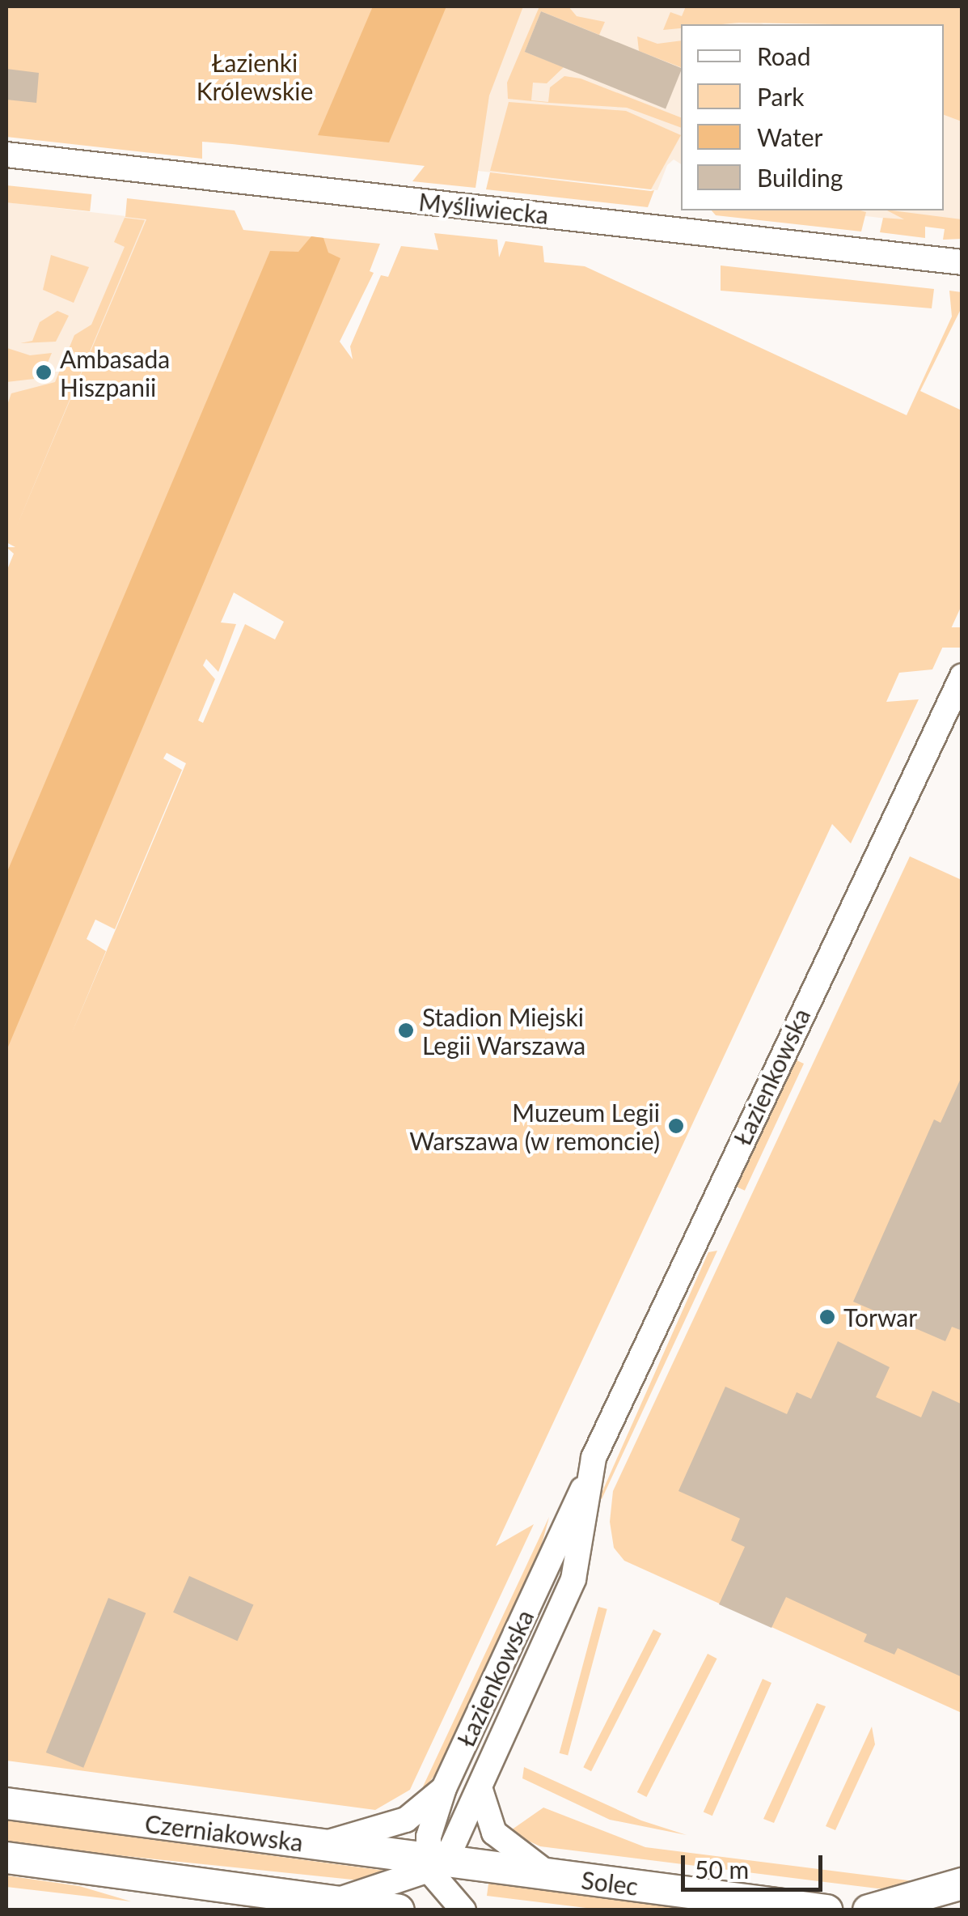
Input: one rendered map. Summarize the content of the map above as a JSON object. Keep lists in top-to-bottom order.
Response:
{
  "streets": {
    "main road": ["Czerniakowska", "Solec"],
    "street": ["Myśliwiecka", "Łazienkowska"]
  },
  "crossings": [
    ["Łazienkowska", "Czerniakowska"],
    ["Łazienkowska", "Solec"],
    ["Czerniakowska", "Solec"]
  ],
  "parks": ["Łazienki Królewskie"],
  "places": [
    "Ambasada Hiszpanii",
    "Stadion Miejski Legii Warszawa",
    "Muzeum Legii Warszawa (w remoncie)",
    "Torwar"
  ],
  "legend": [
    "Road",
    "Park",
    "Water",
    "Building"
  ],
  "scale_bar": "50 m"
}
